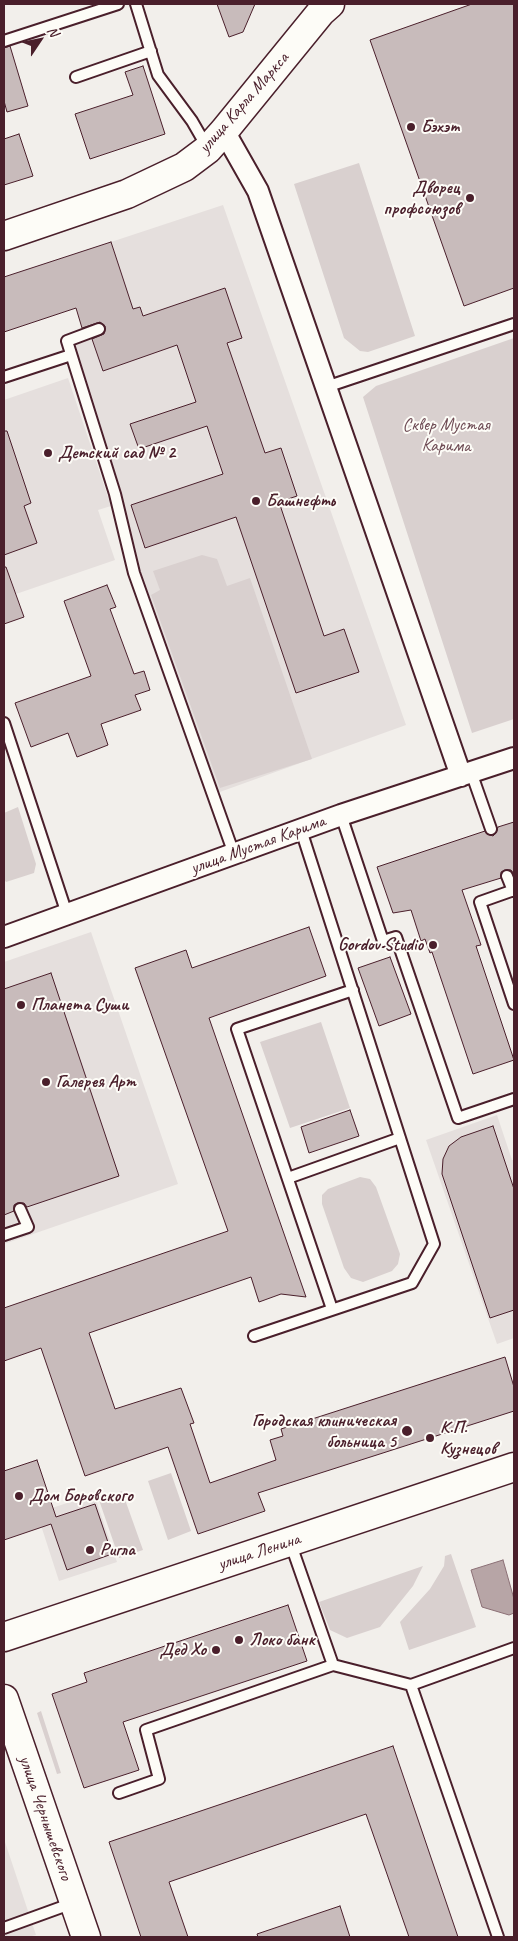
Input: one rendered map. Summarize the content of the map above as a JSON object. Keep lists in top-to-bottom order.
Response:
{
  "streets": {
    "street": [
      "улица Карла Маркса",
      "улица Мустая Карима",
      "улица Ленина",
      "улица Чернышевского"
    ]
  },
  "parks": ["Сквер Мустая Карима"],
  "places": [
    "Бэхэт",
    "Дворец профсоюзов",
    "Детский сад № 2",
    "Башнефть",
    "Gordov Studio",
    "Планета Суши",
    "Галерея Арт",
    "Городская клиническая больница 5",
    "К.П. Кузнецов",
    "Дом Боровского",
    "Ригла",
    "Локо банк",
    "Дед Хо"
  ],
  "north": "top right"
}
